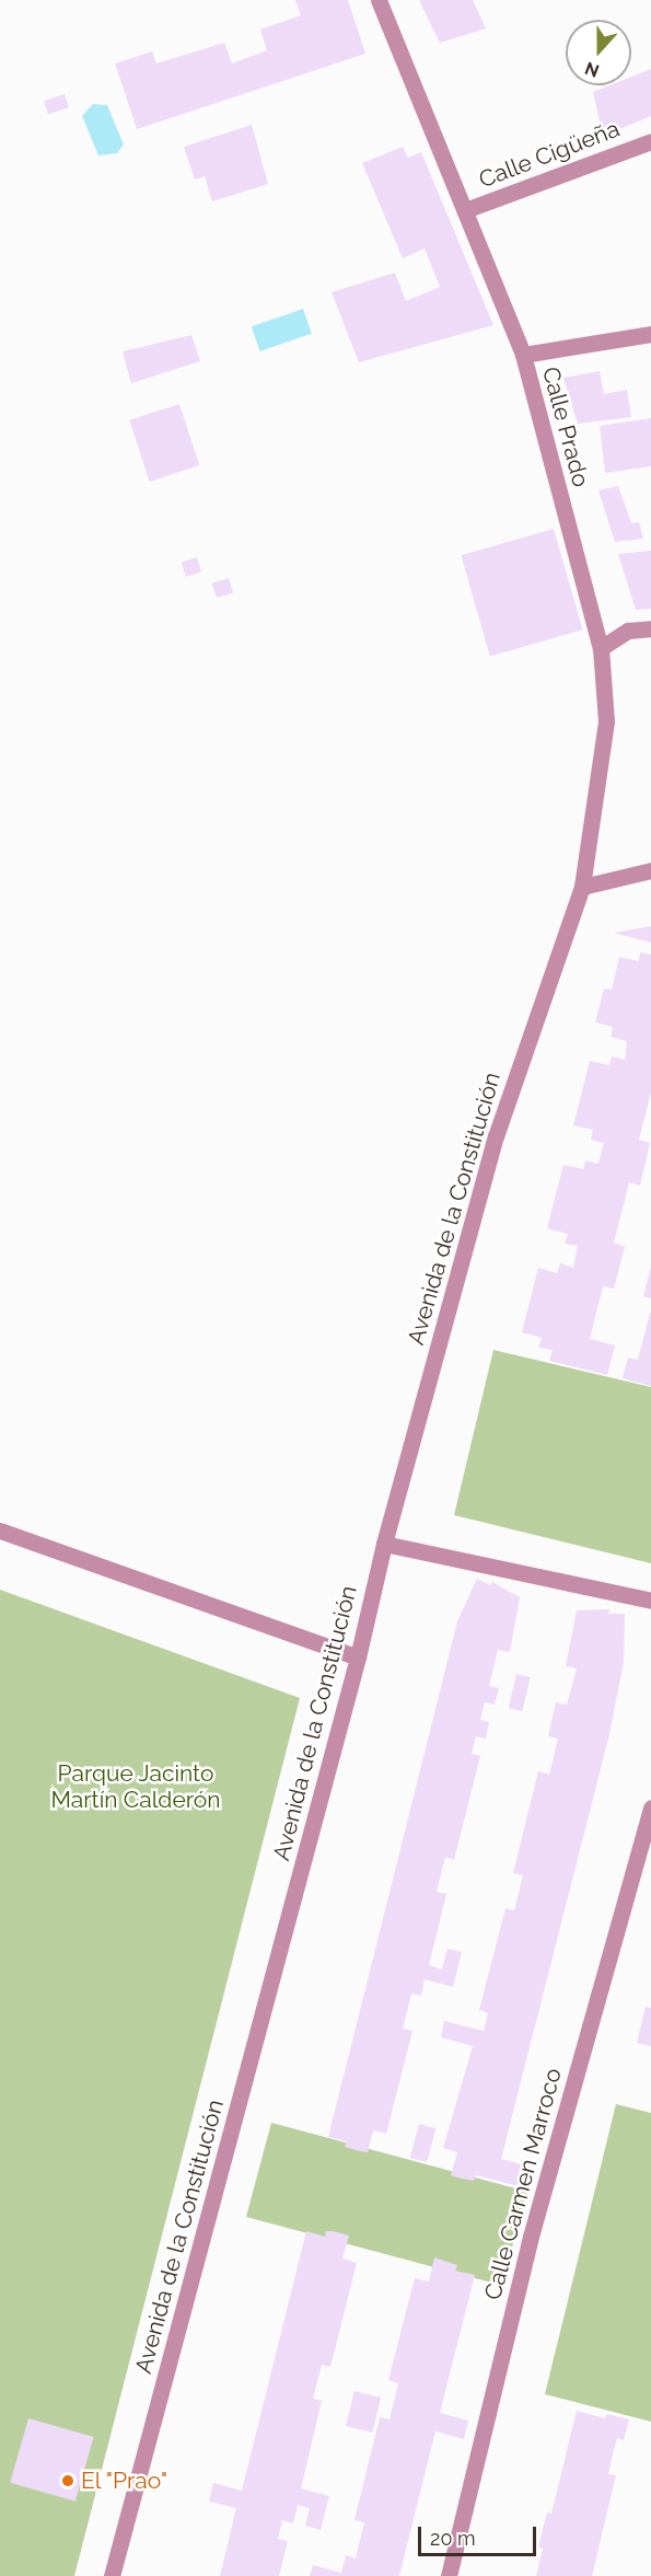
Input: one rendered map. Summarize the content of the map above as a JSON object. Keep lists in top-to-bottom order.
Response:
{
  "streets": {
    "street": [
      "Calle Cigüeña",
      "Calle Prado",
      "Avenida de la Constitución",
      "Calle Carmen Marroco"
    ]
  },
  "crossings": [
    ["Calle Cigüeña", "Calle Prado"],
    ["Calle Prado", "Avenida de la Constitución"]
  ],
  "parks": ["Parque Jacinto Martín Calderón"],
  "places": ["El \"Prao\""],
  "scale_bar": "20 m",
  "north": "bottom"
}
